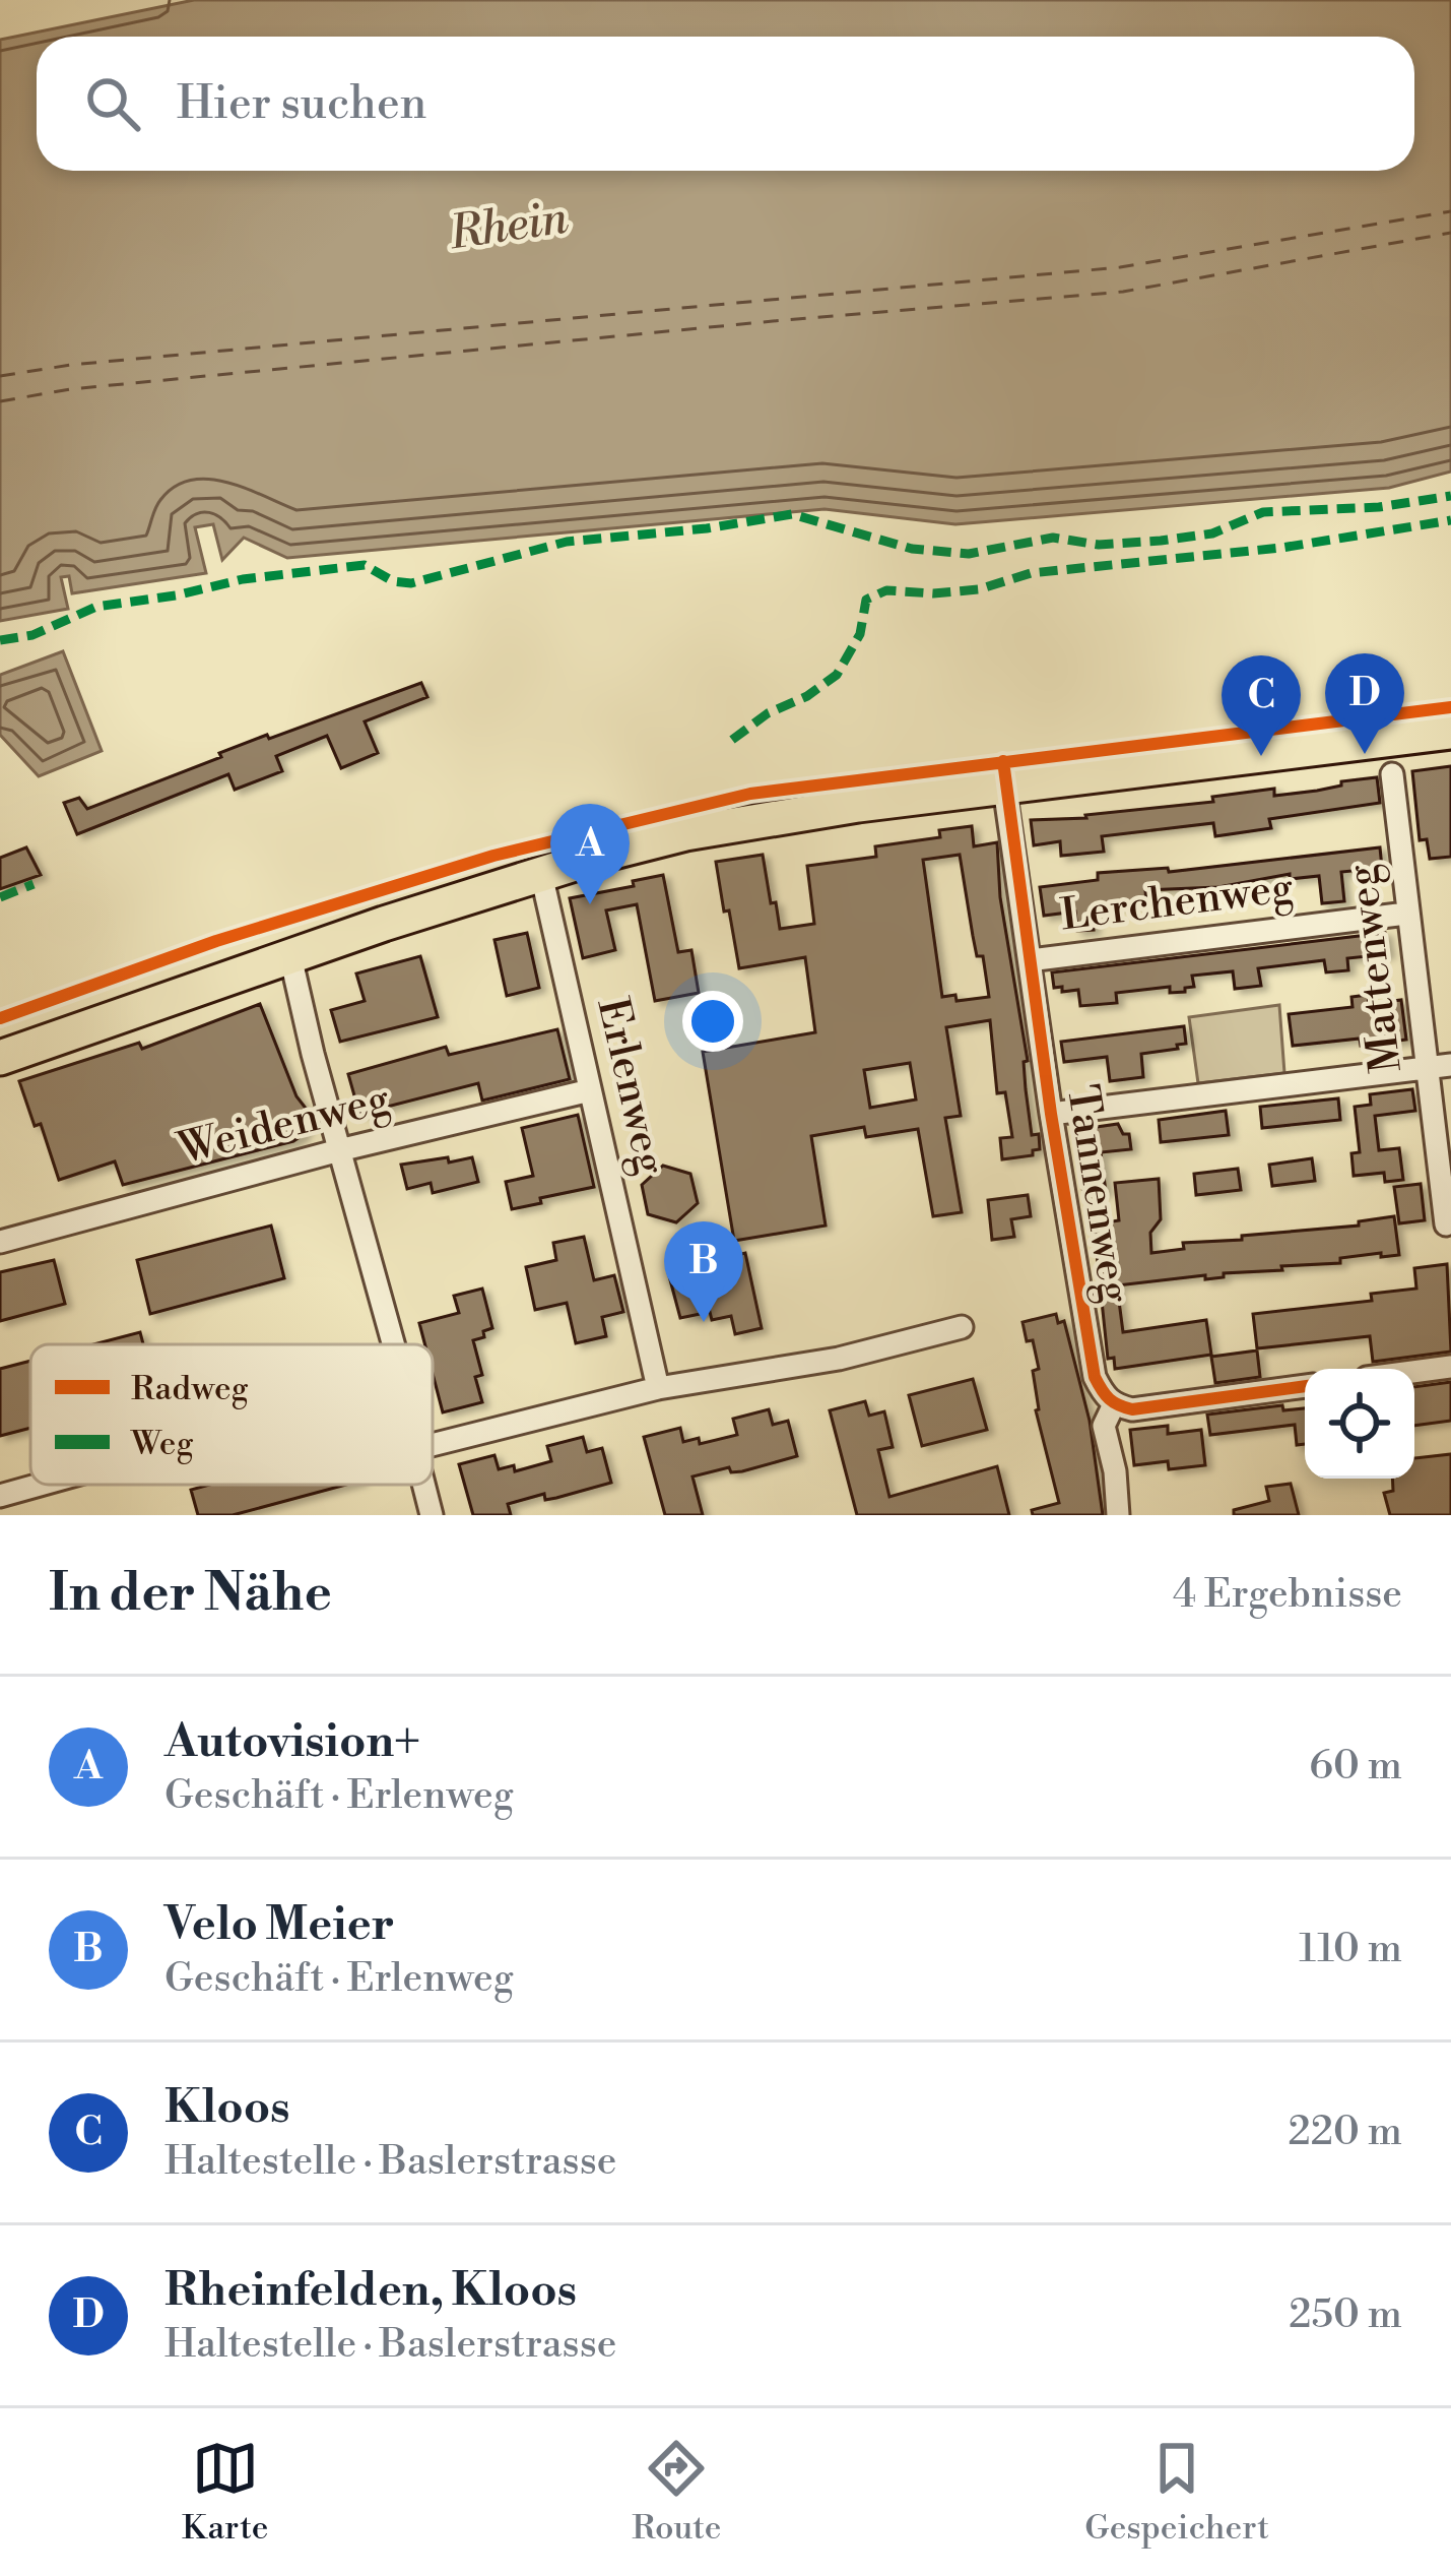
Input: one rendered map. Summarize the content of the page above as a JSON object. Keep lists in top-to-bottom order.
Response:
{
  "streets": {
    "street": [
      "Lerchenweg",
      "Mattenweg",
      "Erlenweg",
      "Weidenweg",
      "Tannenweg"
    ]
  },
  "crossings": [
    ["Lerchenweg", "Mattenweg"],
    ["Lerchenweg", "Tannenweg"],
    ["Erlenweg", "Weidenweg"]
  ],
  "water": ["Rhein"],
  "legend": ["Radweg", "Weg"],
  "page": {
    "search": "Hier suchen",
    "pins": [
      "D",
      "C",
      "A",
      "B"
    ],
    "heading": ["In der Nähe", "4 Ergebnisse"],
    "list": [
      {
        "mark": "A",
        "name": "Autovision+",
        "note": "Geschäft · Erlenweg",
        "value": "60 m"
      },
      {
        "mark": "B",
        "name": "Velo Meier",
        "note": "Geschäft · Erlenweg",
        "value": "110 m"
      },
      {
        "mark": "C",
        "name": "Kloos",
        "note": "Haltestelle · Baslerstrasse",
        "value": "220 m"
      },
      {
        "mark": "D",
        "name": "Rheinfelden, Kloos",
        "note": "Haltestelle · Baslerstrasse",
        "value": "250 m"
      }
    ],
    "nav": ["Karte", "Route", "Gespeichert"]
  }
}
